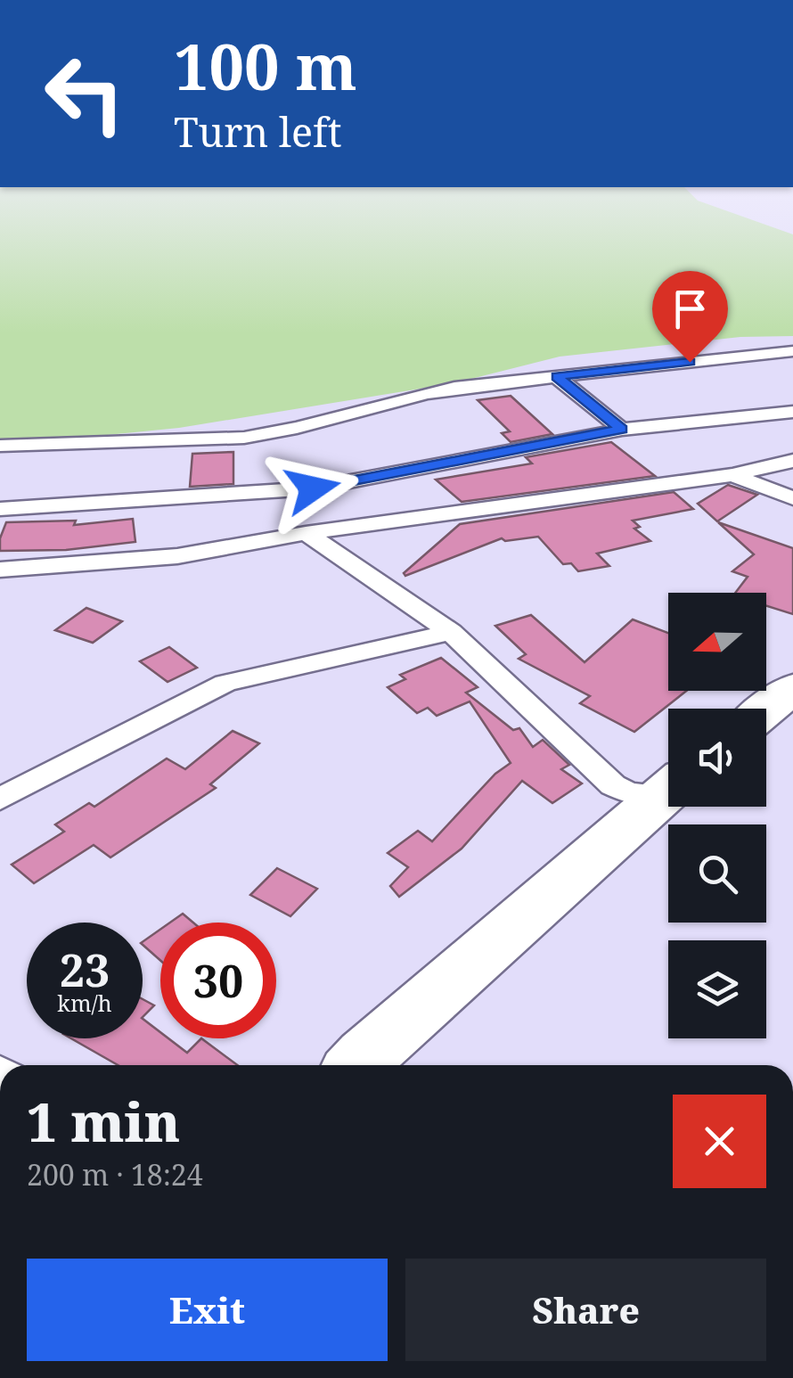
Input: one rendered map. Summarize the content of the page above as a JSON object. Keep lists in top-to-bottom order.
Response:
{
  "north": "left",
  "page": {
    "turn": ["100 m", "Turn left"],
    "speed": "23 km/h",
    "limit": "30",
    "heading": ["1 min", "200 m · 18:24"],
    "buttons": ["Exit", "Share"]
  }
}
